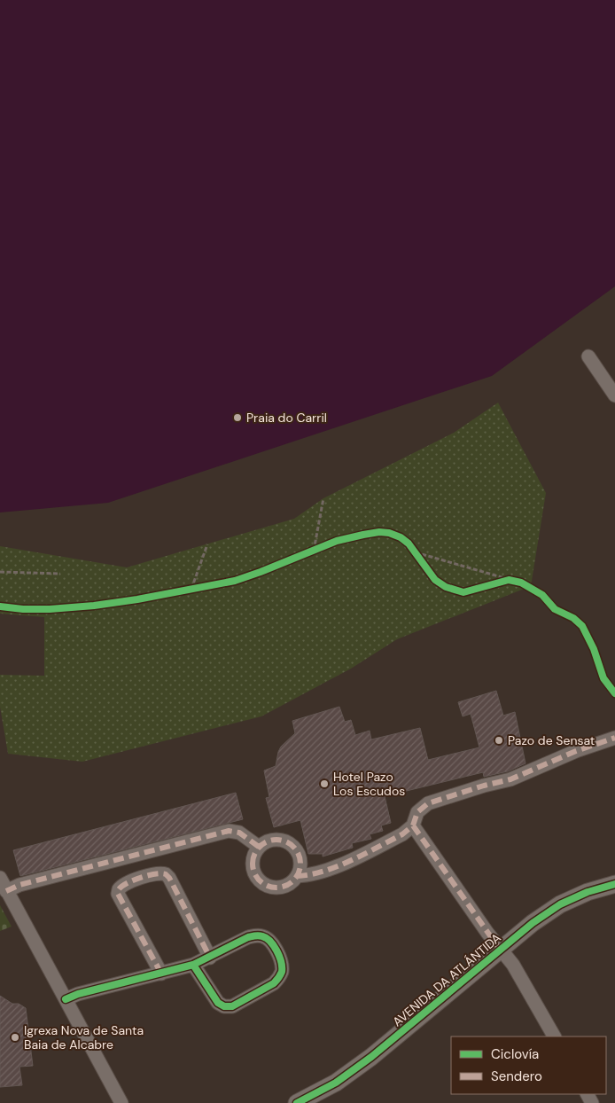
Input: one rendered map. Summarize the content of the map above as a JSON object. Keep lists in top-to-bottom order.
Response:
{
  "streets": {
    "street": ["AVENIDA DA ATLÁNTIDA"]
  },
  "places": [
    "Praia do Carril",
    "Pazo de Sensat",
    "Hotel Pazo Los Escudos",
    "Igrexa Nova de Santa Baia de Alcabre"
  ],
  "legend": ["Ciclovía", "Sendero"]
}
